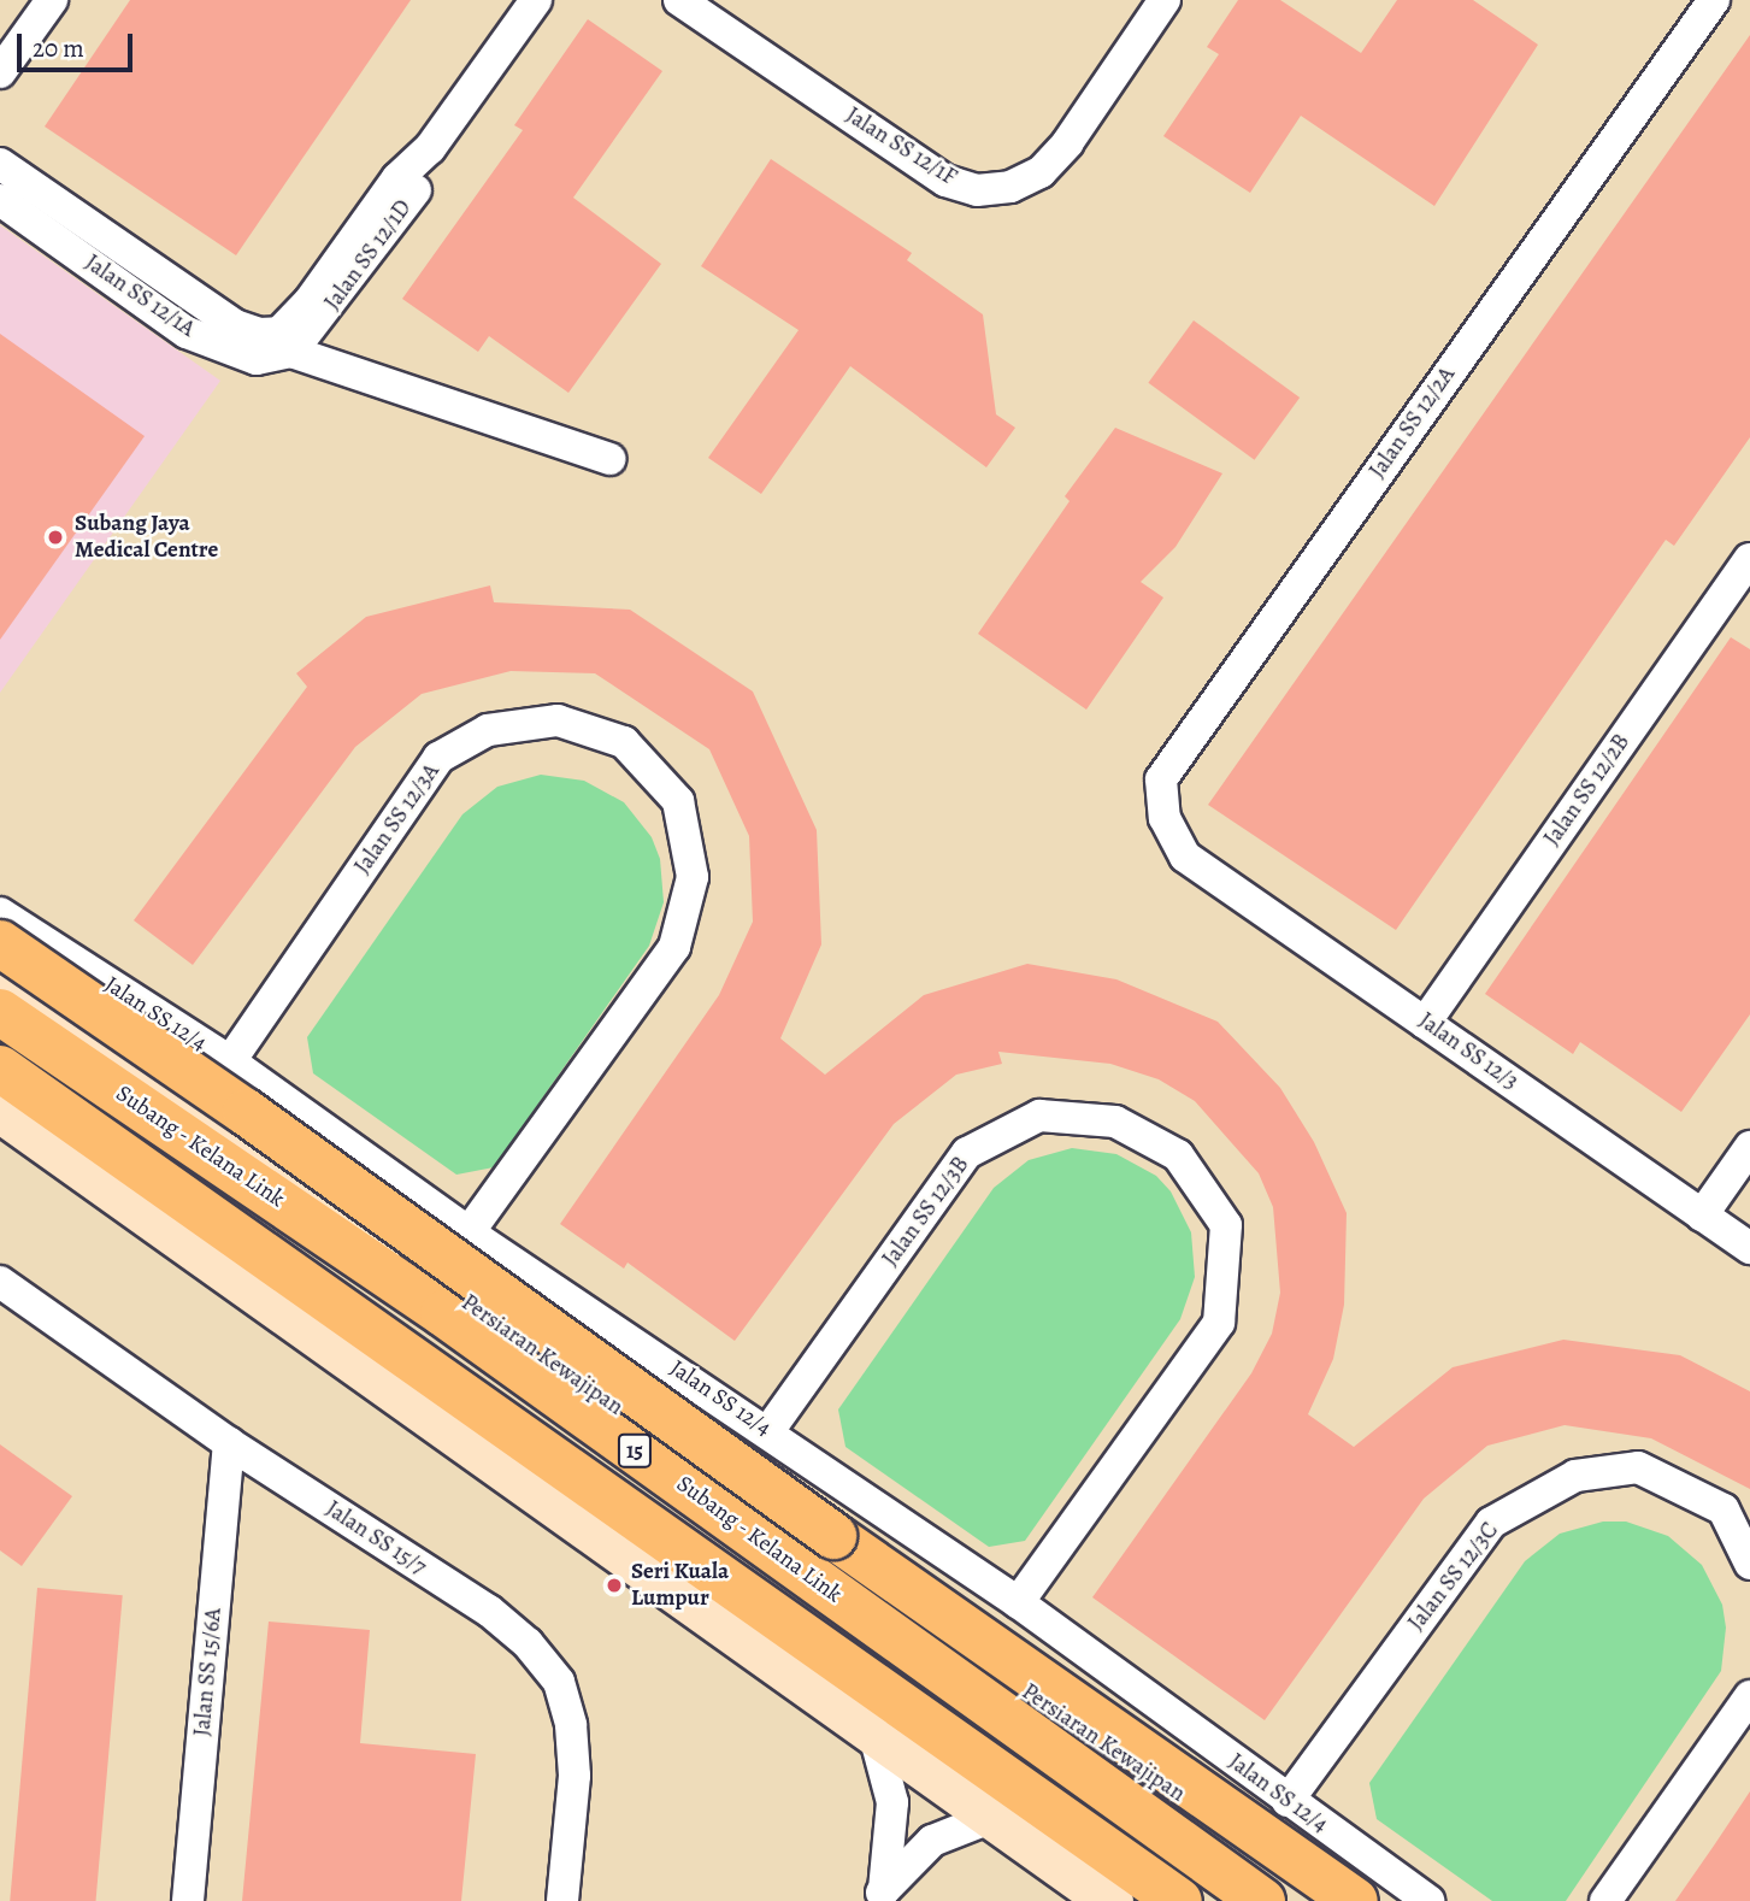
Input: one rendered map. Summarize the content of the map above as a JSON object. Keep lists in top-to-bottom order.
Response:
{
  "streets": {
    "main road": ["Subang - Kelana Link", "Persiaran Kewajipan", "15"],
    "street": [
      "Jalan SS 12/1F",
      "Jalan SS 12/1D",
      "Jalan SS 12/1A",
      "Jalan SS 12/2A",
      "Jalan SS 12/2B",
      "Jalan SS 12/3A",
      "Jalan SS 12/4",
      "Jalan SS 12/3",
      "Jalan SS 12/3B",
      "Jalan SS 15/7",
      "Jalan SS 12/3C",
      "Jalan SS 15/6A"
    ]
  },
  "crossings": [
    ["Jalan SS 12/1D", "Jalan SS 12/1A"],
    ["Jalan SS 12/2A", "Jalan SS 12/3"],
    ["Jalan SS 12/2B", "Jalan SS 12/3"],
    ["Jalan SS 12/3A", "Jalan SS 12/4"],
    ["Jalan SS 12/4", "Jalan SS 12/3B"],
    ["Jalan SS 12/4", "Jalan SS 12/3C"],
    ["Jalan SS 15/7", "Jalan SS 15/6A"]
  ],
  "places": ["Subang Jaya Medical Centre", "Seri Kuala Lumpur"],
  "scale_bar": "20 m"
}
